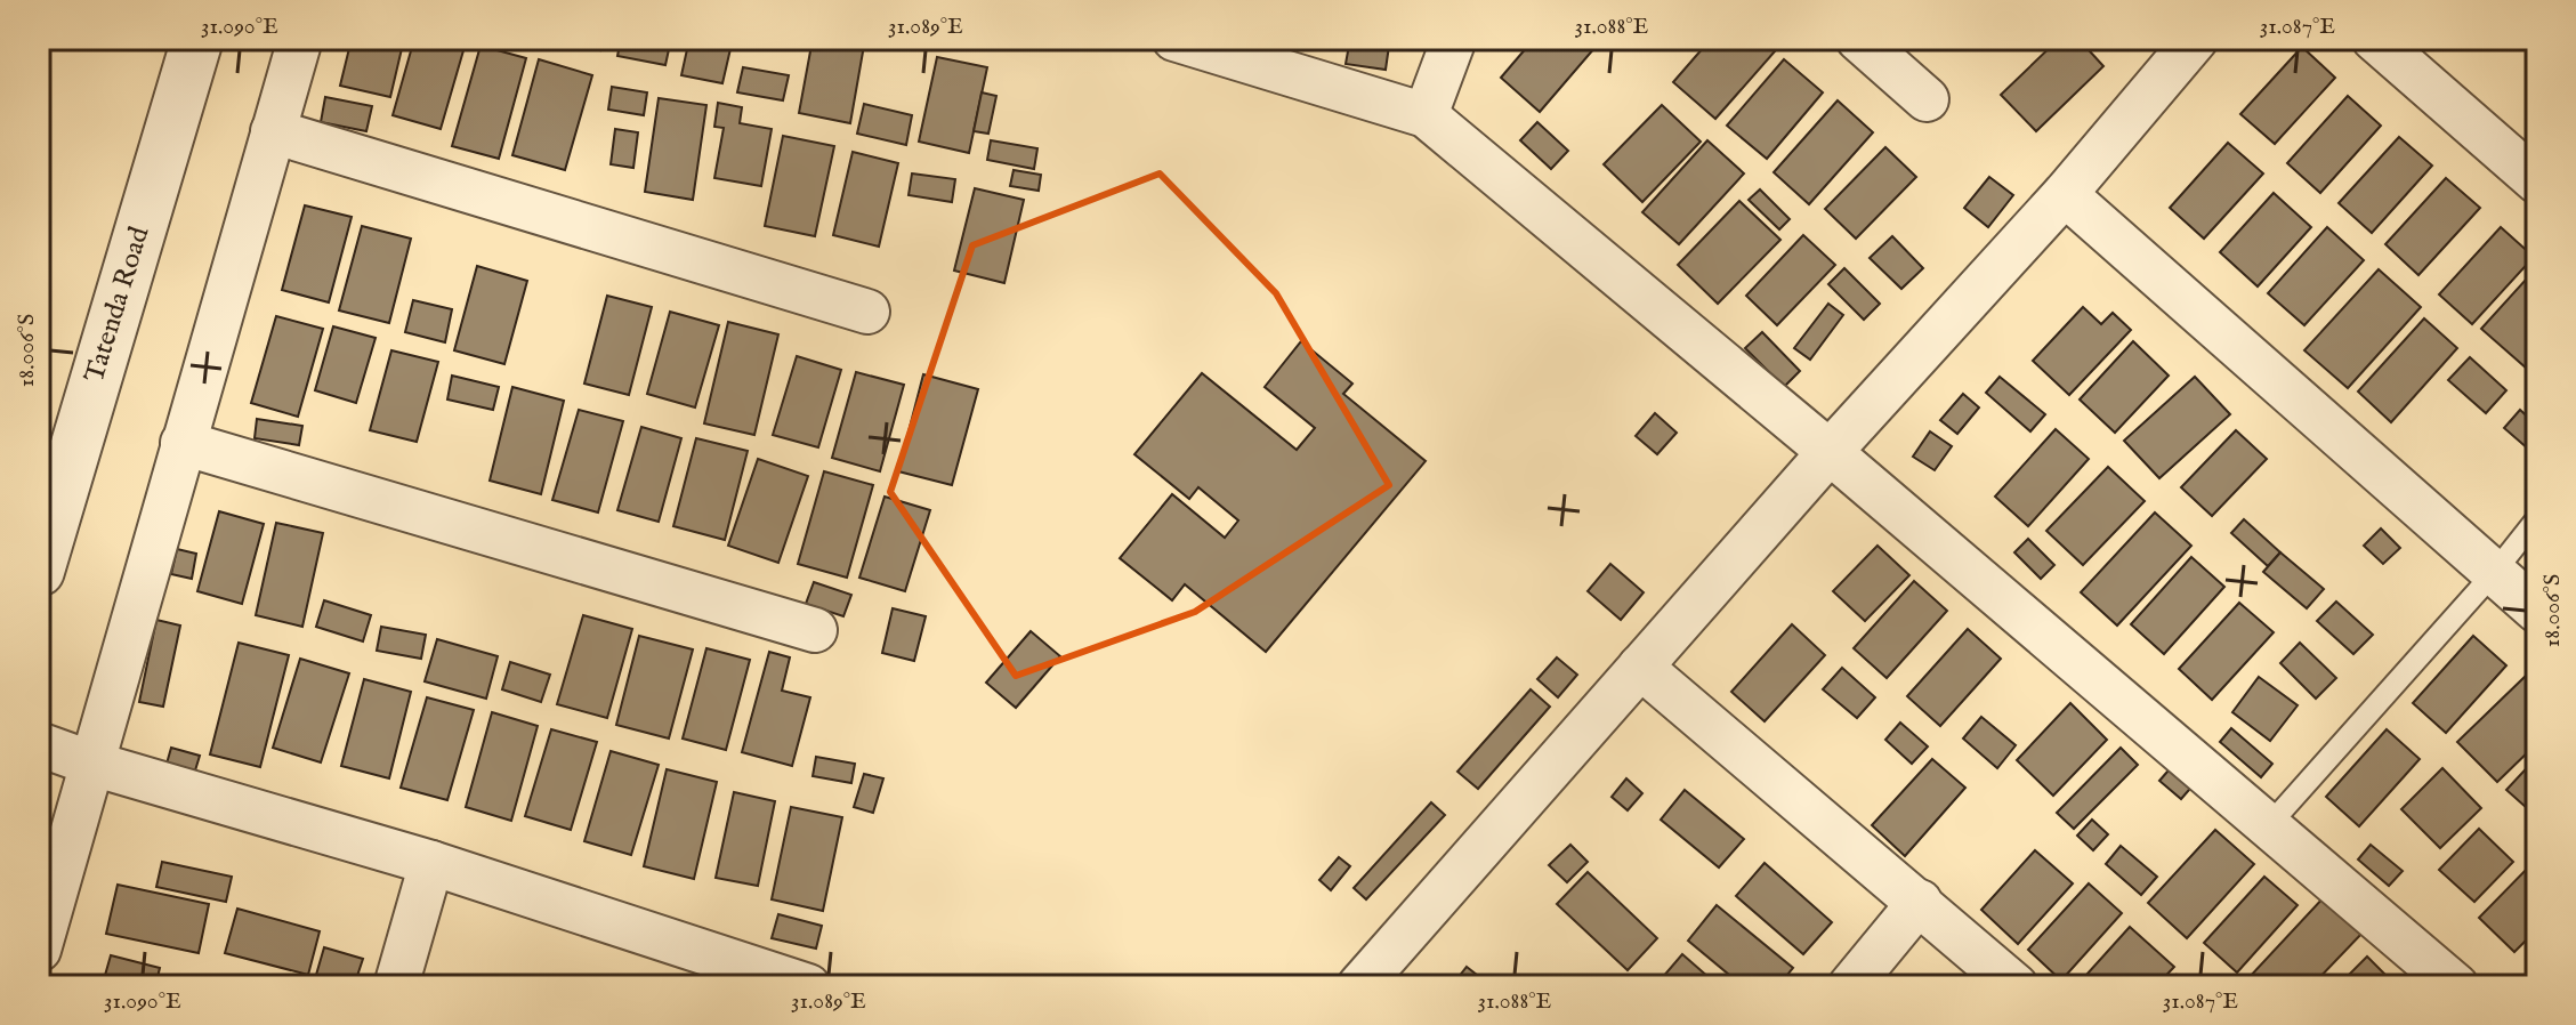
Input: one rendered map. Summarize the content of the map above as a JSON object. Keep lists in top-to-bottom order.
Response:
{
  "streets": {
    "street": ["Tatenda Road"]
  },
  "coordinates": [
    "31.090°E",
    "31.089°E",
    "31.088°E",
    "31.087°E",
    "18.006°S"
  ]
}
